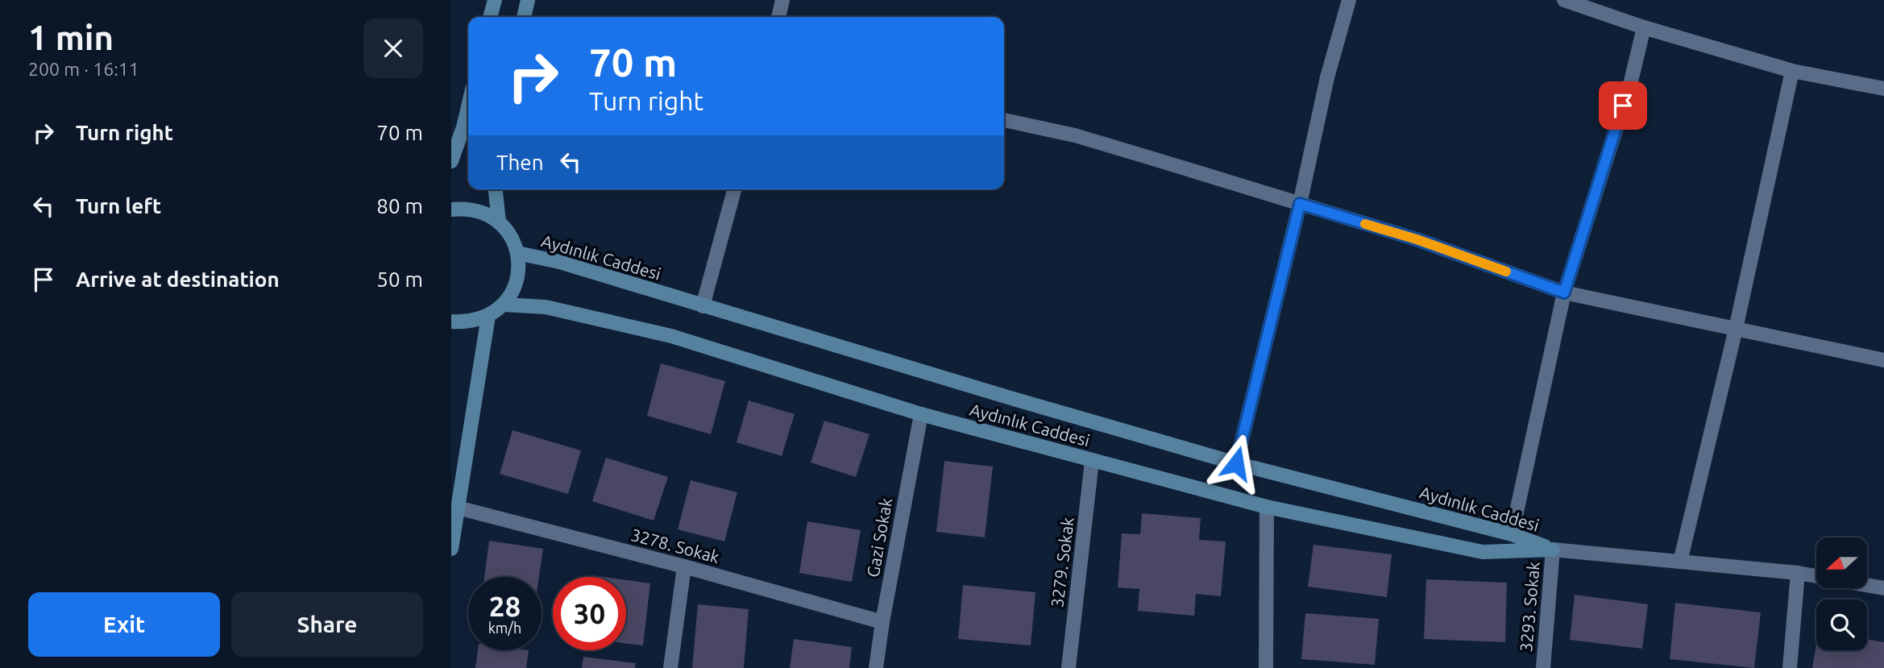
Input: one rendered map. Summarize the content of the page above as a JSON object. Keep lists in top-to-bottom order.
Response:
{
  "streets": {
    "main road": ["Aydınlık Caddesi"],
    "street": [
      "Gazi Sokak",
      "3278. Sokak",
      "3279. Sokak",
      "3293. Sokak"
    ]
  },
  "crossings": [
    ["Aydınlık Caddesi", "Gazi Sokak"],
    ["Aydınlık Caddesi", "3279. Sokak"],
    ["Aydınlık Caddesi", "3293. Sokak"],
    ["Gazi Sokak", "3278. Sokak"]
  ],
  "north": "left",
  "page": {
    "heading": ["1 min", "200 m · 16:11"],
    "turn": ["70 m", "Turn right"],
    "list": [
      {
        "name": "Turn right",
        "value": "70 m"
      },
      {
        "name": "Turn left",
        "value": "80 m"
      },
      {
        "name": "Arrive at destination",
        "value": "50 m"
      }
    ],
    "then": "Then",
    "speed": "28 km/h",
    "limit": "30",
    "buttons": ["Exit", "Share"]
  }
}
